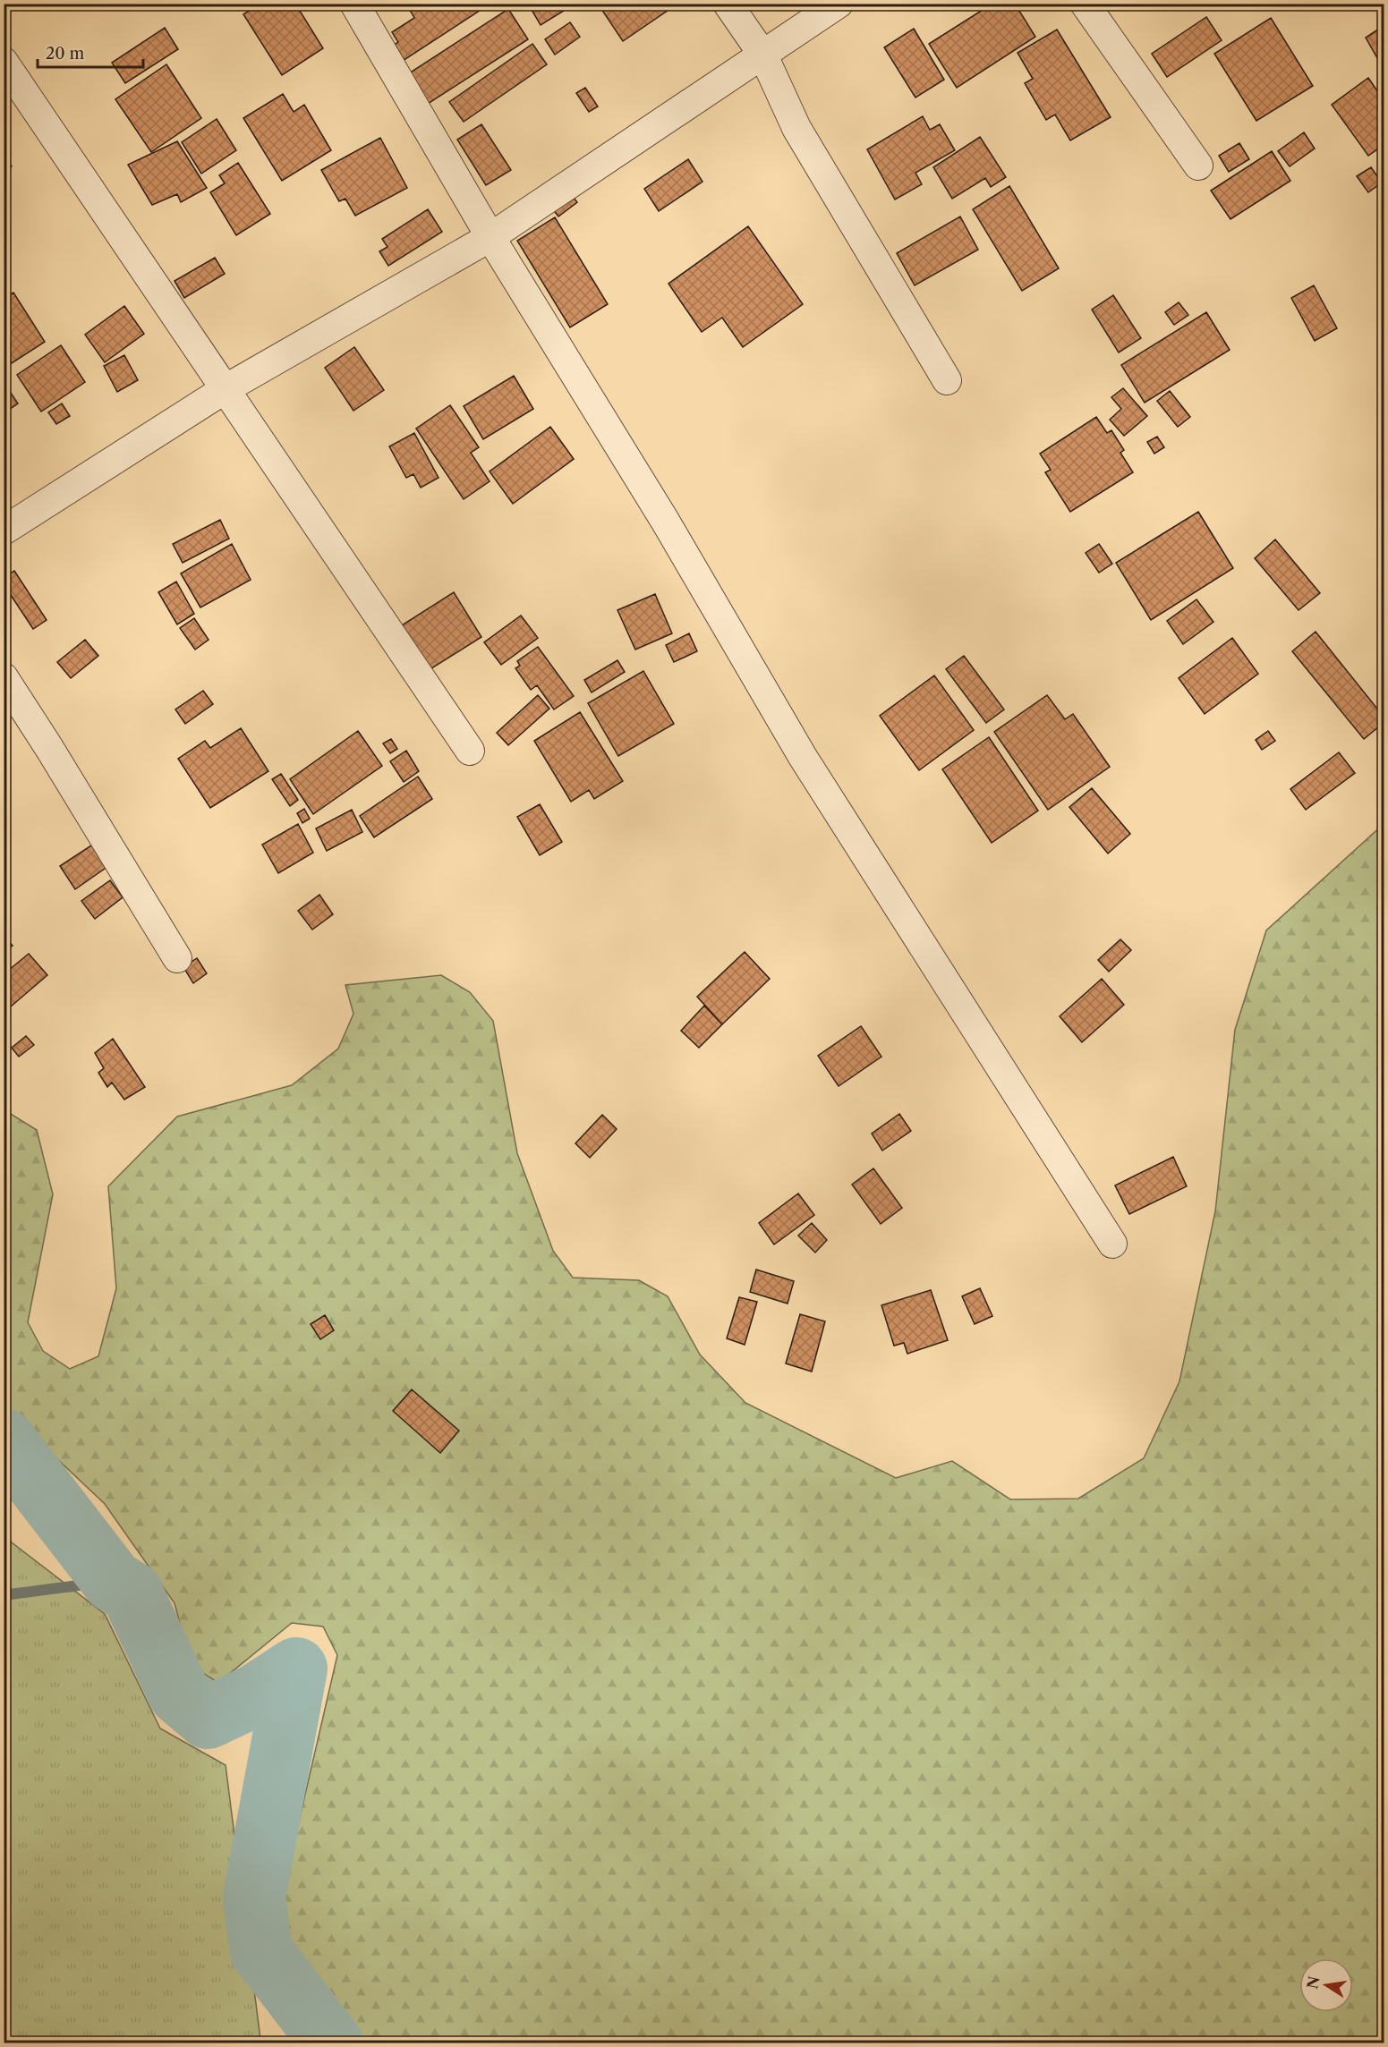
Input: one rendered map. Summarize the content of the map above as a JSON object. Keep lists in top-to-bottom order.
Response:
{
  "scale_bar": "20 m",
  "north": "left"
}
